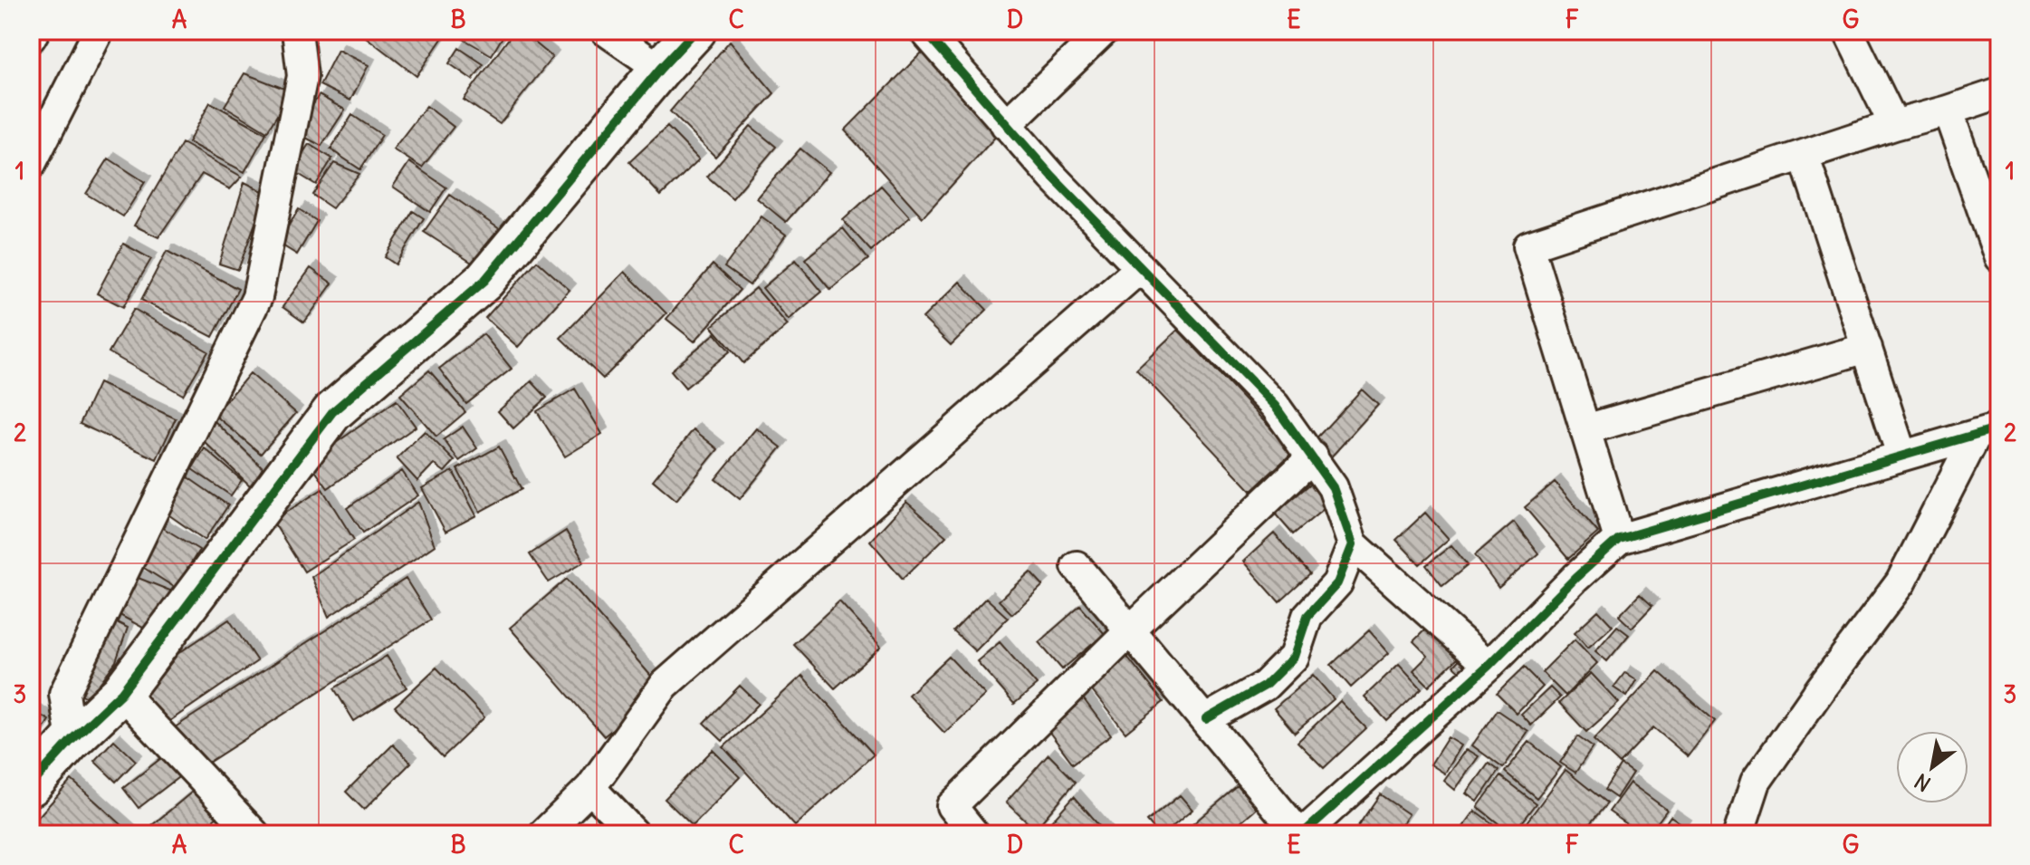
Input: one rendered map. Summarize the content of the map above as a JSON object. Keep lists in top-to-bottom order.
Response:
{
  "north": "bottom left",
  "grid": {
    "columns": [
      "A",
      "B",
      "C",
      "D",
      "E",
      "F",
      "G"
    ],
    "rows": ["1", "2", "3"]
  }
}
